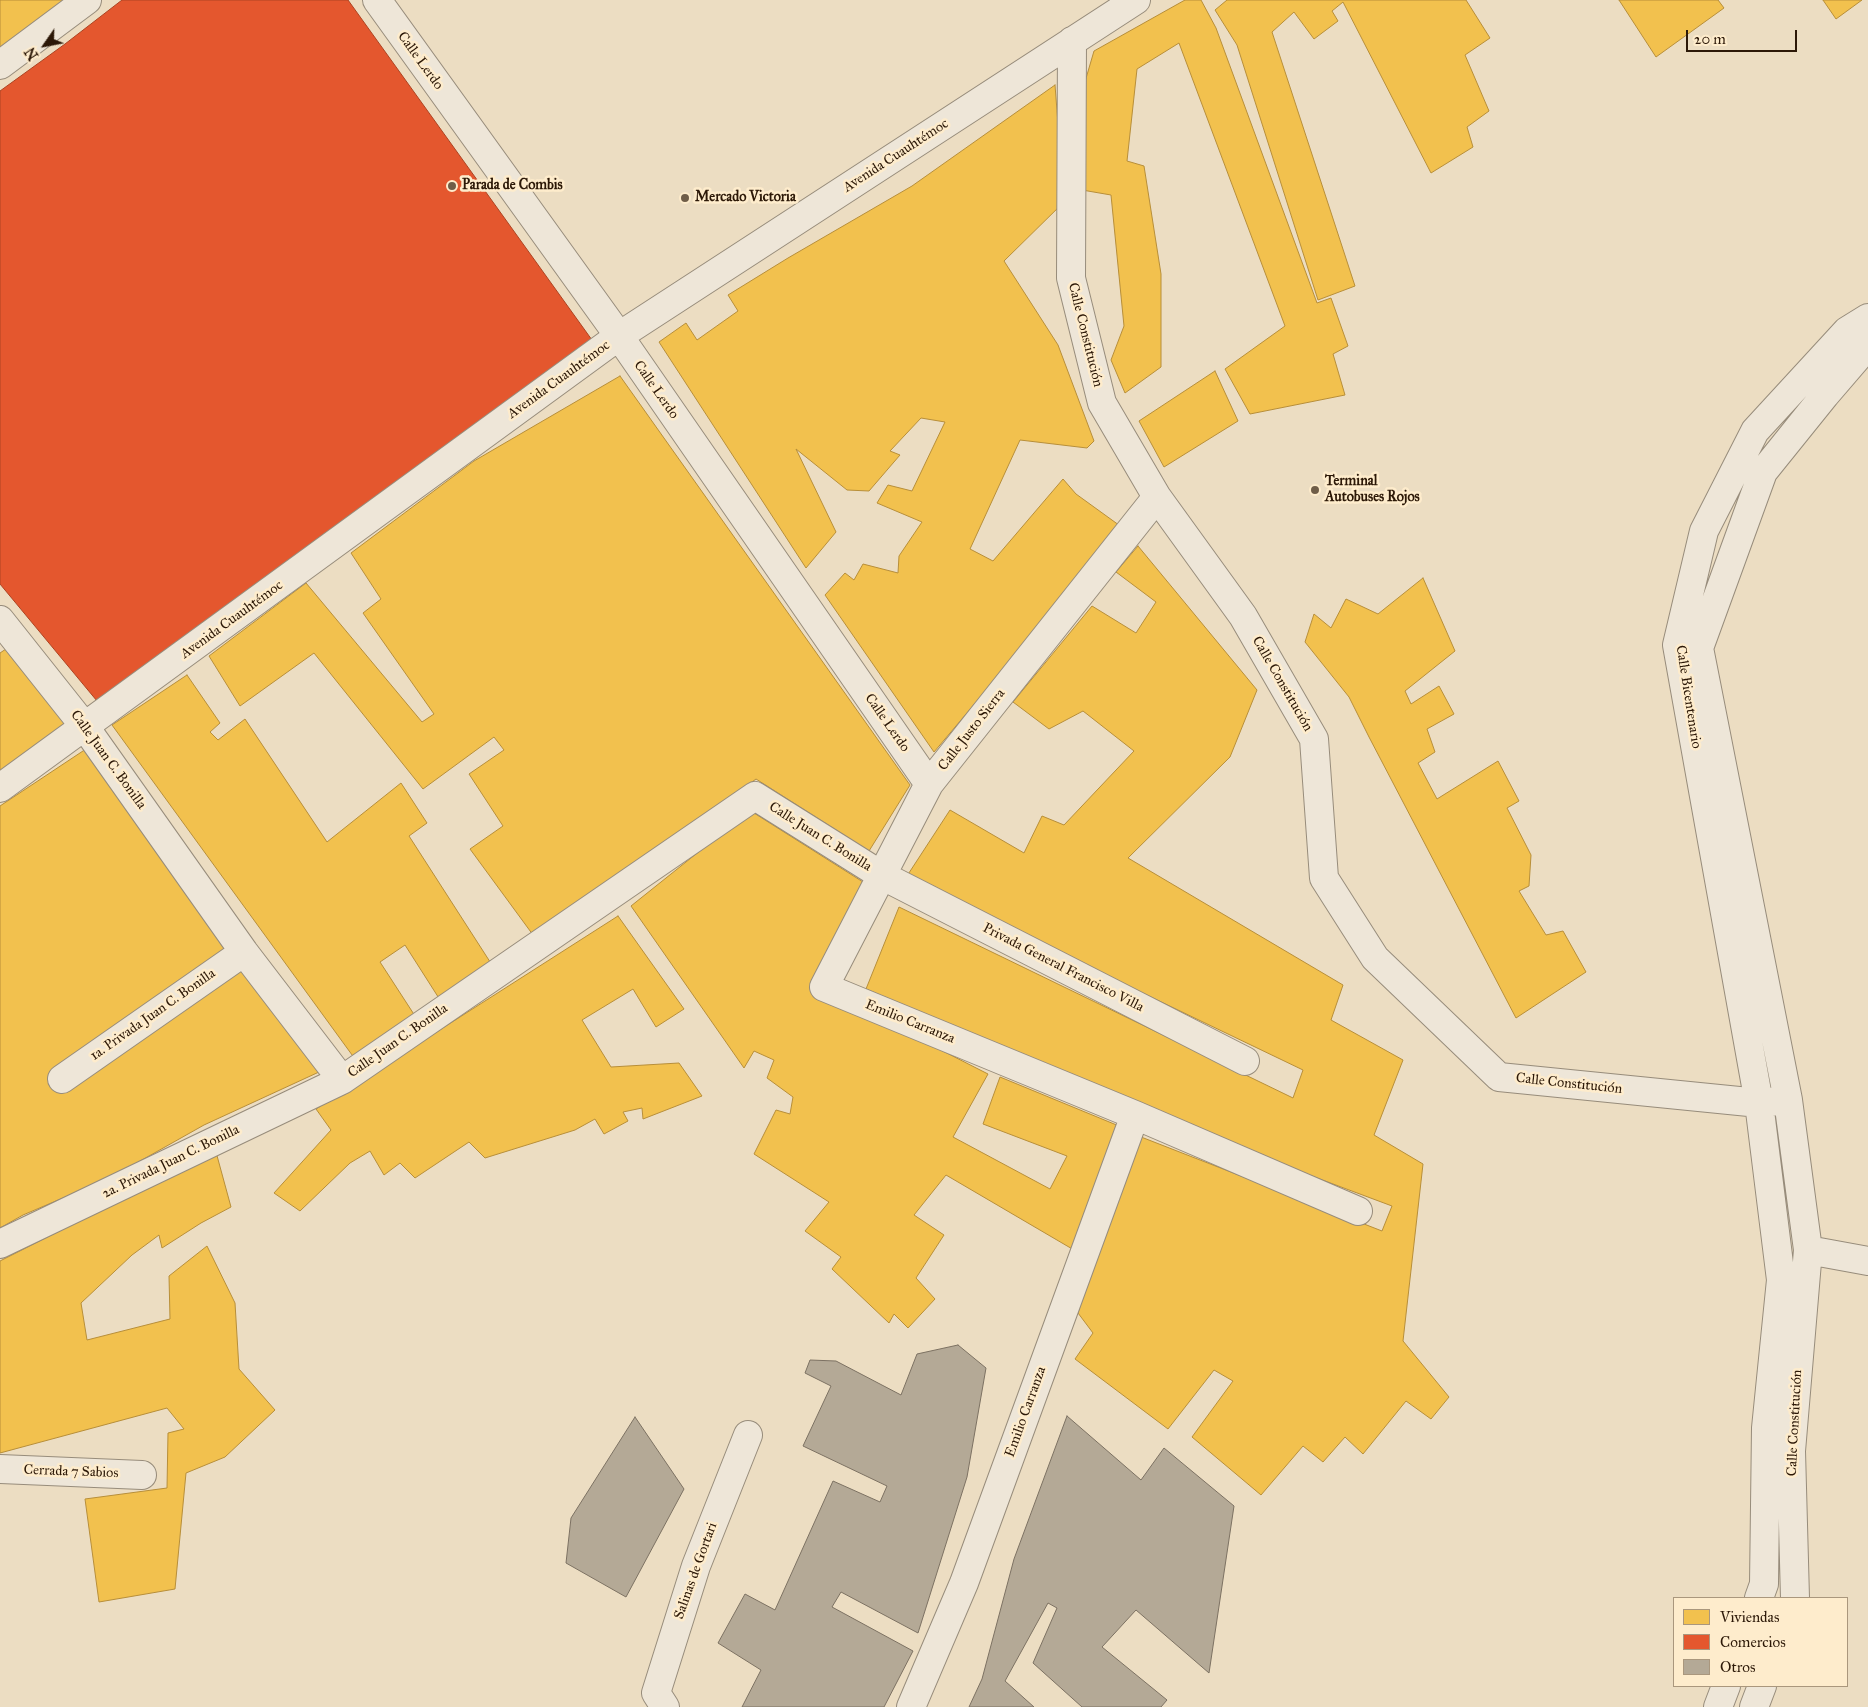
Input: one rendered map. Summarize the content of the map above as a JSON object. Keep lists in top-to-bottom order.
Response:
{
  "streets": {
    "street": [
      "Calle Lerdo",
      "Avenida Cuauhtémoc",
      "Calle Constitución",
      "Calle Bicentenario",
      "Calle Justo Sierra",
      "Calle Juan C. Bonilla",
      "Privada General Francisco Villa",
      "1a. Privada Juan C. Bonilla",
      "Emilio Carranza",
      "2a. Privada Juan C. Bonilla",
      "Cerrada 7 Sabios",
      "Salinas de Gortari"
    ]
  },
  "crossings": [
    ["Calle Lerdo", "Avenida Cuauhtémoc"],
    ["Calle Lerdo", "Calle Justo Sierra"],
    ["Avenida Cuauhtémoc", "Calle Constitución"],
    ["Avenida Cuauhtémoc", "Calle Juan C. Bonilla"],
    ["Calle Constitución", "Calle Bicentenario"],
    ["Calle Constitución", "Calle Justo Sierra"],
    ["Calle Justo Sierra", "Calle Juan C. Bonilla"],
    ["Calle Justo Sierra", "Privada General Francisco Villa"],
    ["Calle Justo Sierra", "Emilio Carranza"],
    ["Calle Juan C. Bonilla", "Privada General Francisco Villa"],
    ["Calle Juan C. Bonilla", "1a. Privada Juan C. Bonilla"],
    ["Calle Juan C. Bonilla", "2a. Privada Juan C. Bonilla"]
  ],
  "places": ["Parada de Combis", "Mercado Victoria", "Terminal Autobuses Rojos"],
  "legend": ["Viviendas", "Comercios", "Otros"],
  "scale_bar": "20 m",
  "north": "bottom left"
}
